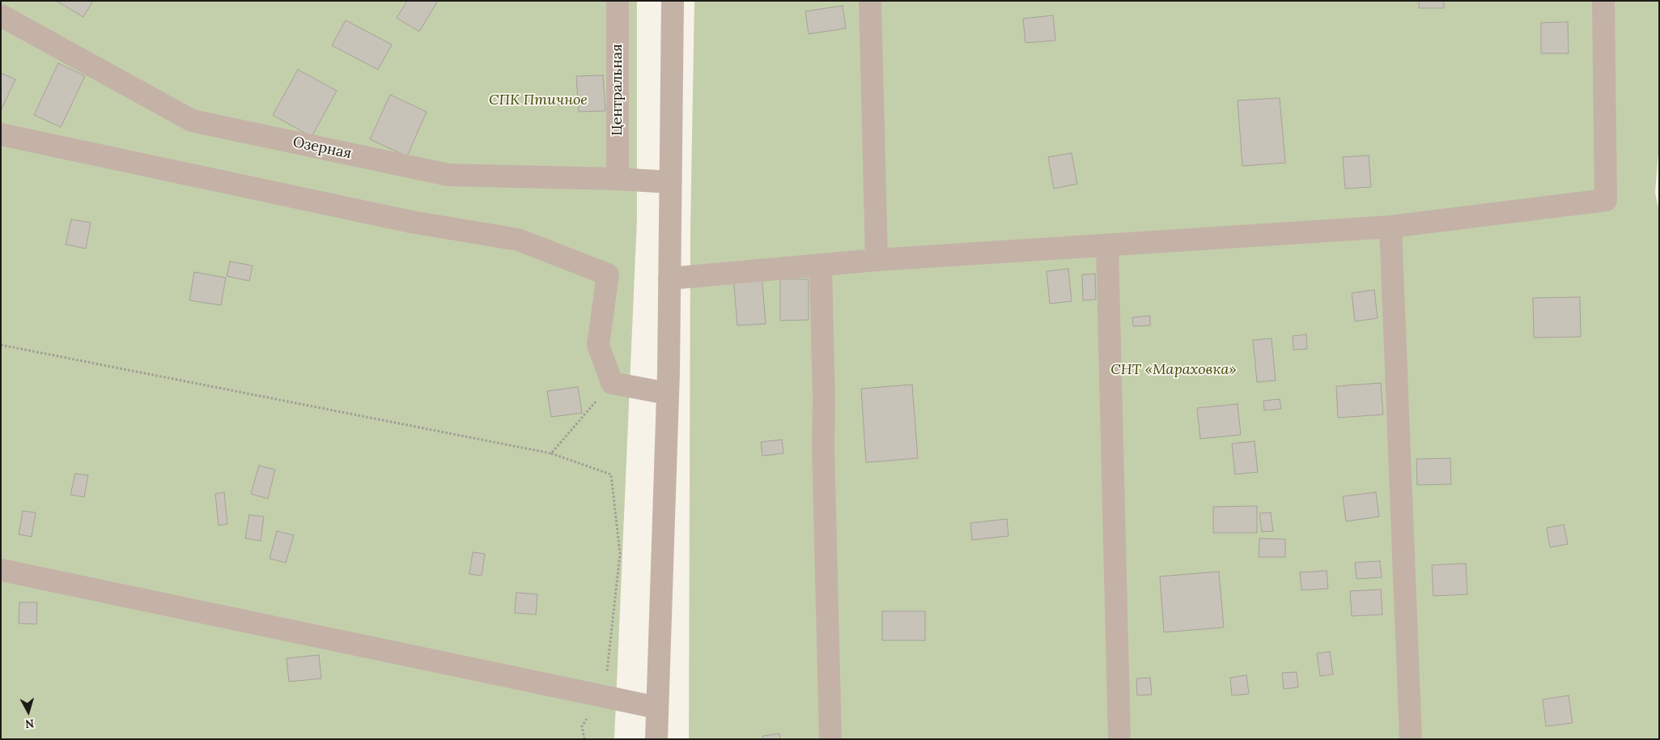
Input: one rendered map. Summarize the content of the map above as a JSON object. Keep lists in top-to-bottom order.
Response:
{
  "streets": {
    "street": ["Центральная", "Озерная"]
  },
  "crossings": [
    ["Центральная", "Озерная"]
  ],
  "parks": ["СПК Птичное", "СНТ «Мараховка»"],
  "north": "bottom"
}
